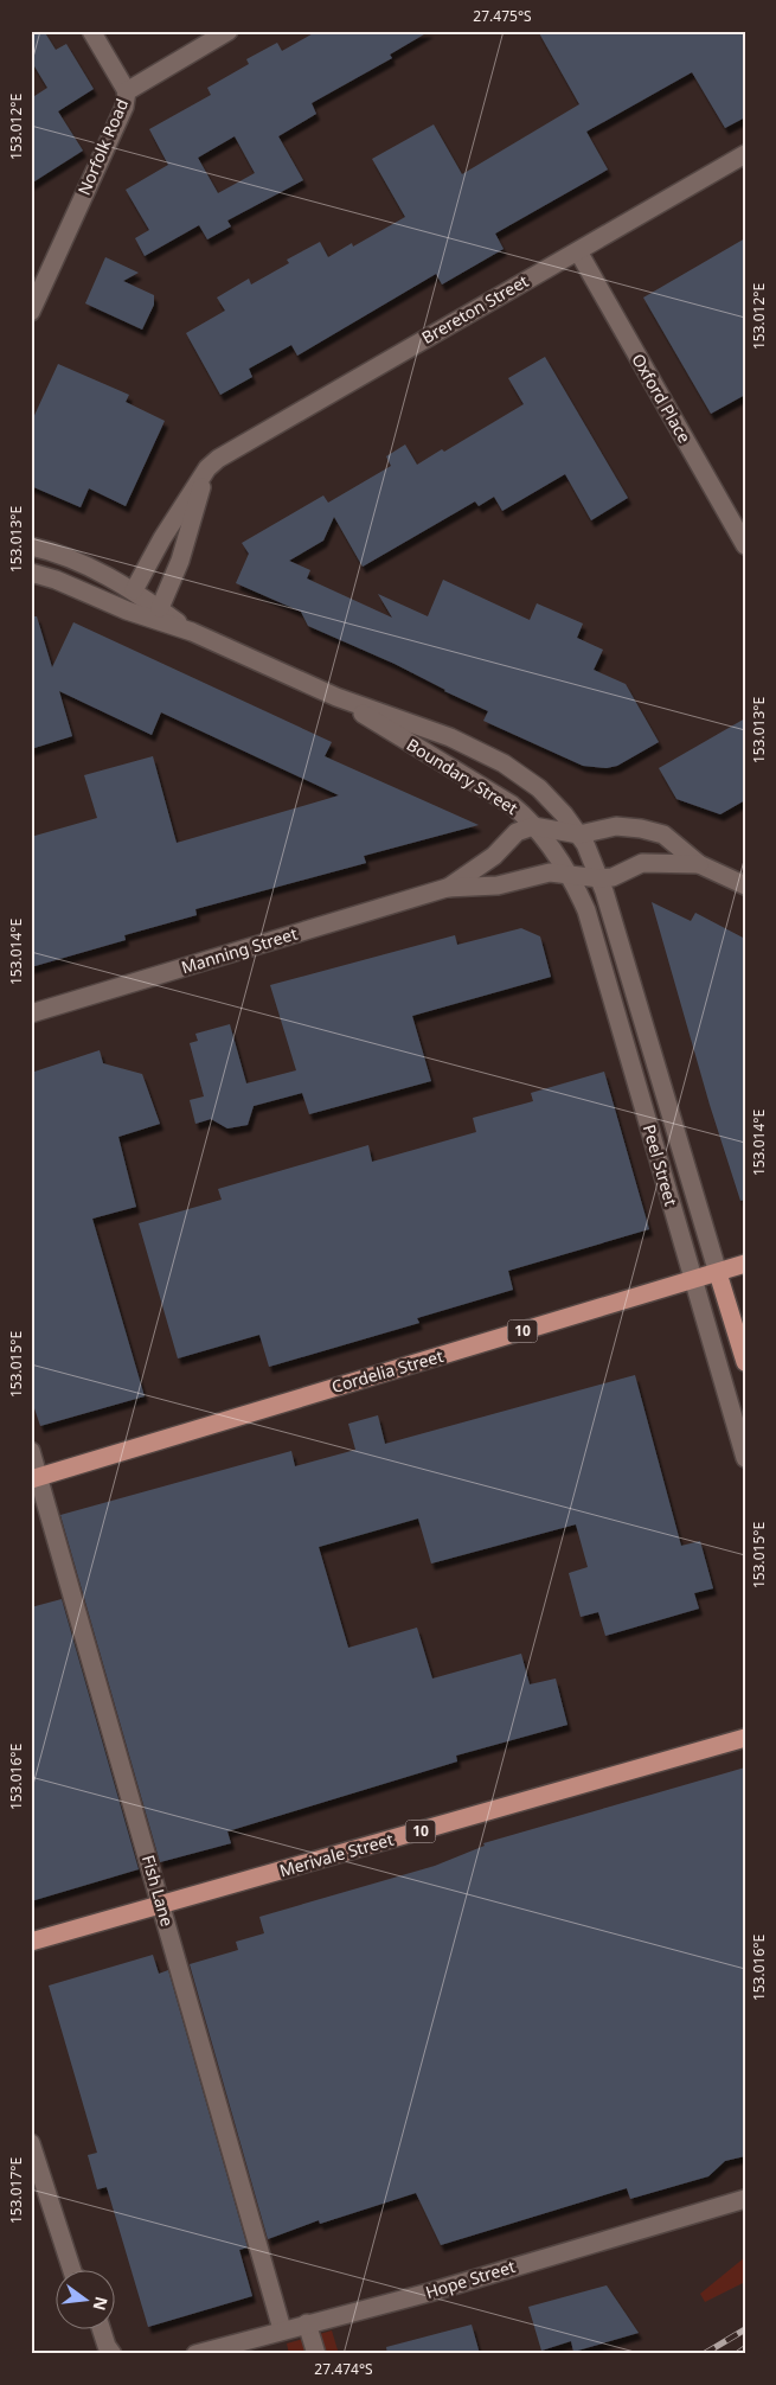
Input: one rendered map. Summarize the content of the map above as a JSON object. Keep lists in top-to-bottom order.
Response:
{
  "streets": {
    "main road": [
      "Peel Street",
      "10",
      "Cordelia Street",
      "Merivale Street"
    ],
    "street": [
      "Norfolk Road",
      "Brereton Street",
      "Oxford Place",
      "Boundary Street",
      "Manning Street",
      "Fish Lane",
      "Hope Street"
    ]
  },
  "crossings": [
    ["Brereton Street", "Oxford Place"],
    ["Brereton Street", "Boundary Street"],
    ["Boundary Street", "Manning Street"],
    ["Boundary Street", "Peel Street"],
    ["Manning Street", "Peel Street"],
    ["Peel Street", "Cordelia Street"],
    ["Cordelia Street", "Fish Lane"],
    ["Merivale Street", "Fish Lane"],
    ["Fish Lane", "Hope Street"]
  ],
  "north": "right",
  "coordinates": [
    "27.475°S",
    "153.012°E",
    "153.013°E",
    "153.014°E",
    "153.015°E",
    "153.016°E",
    "153.017°E",
    "27.474°S"
  ]
}
